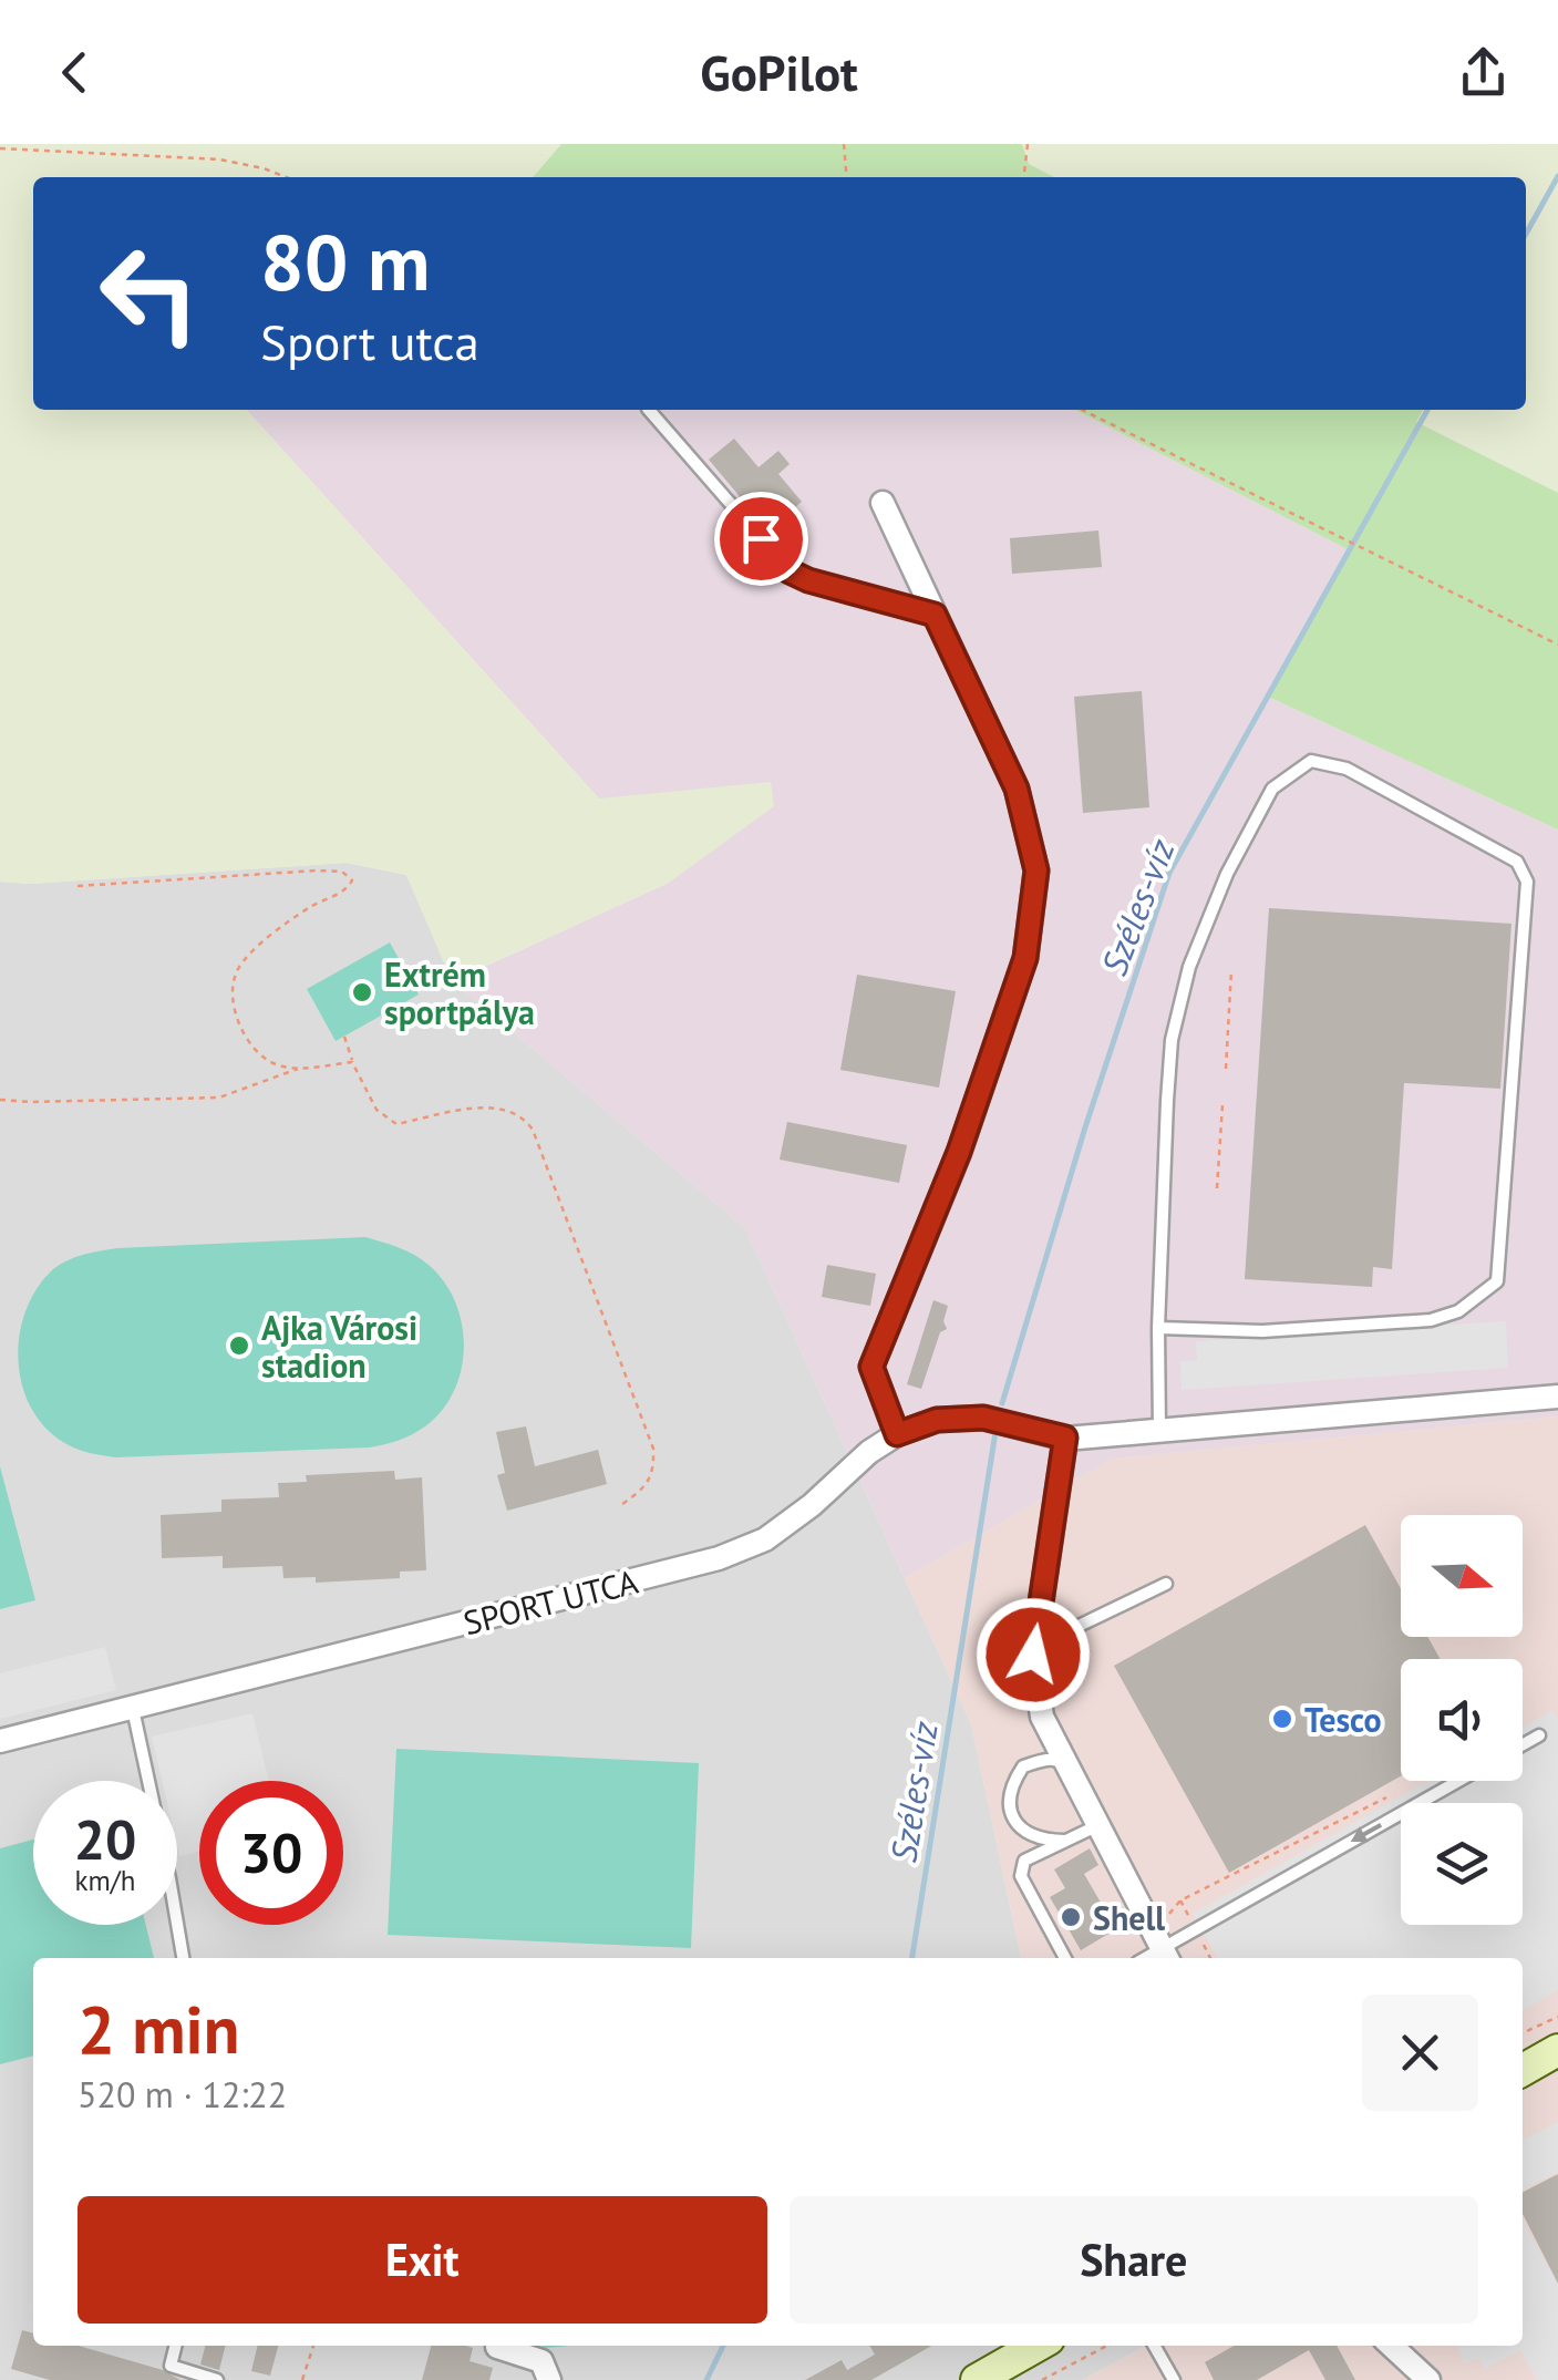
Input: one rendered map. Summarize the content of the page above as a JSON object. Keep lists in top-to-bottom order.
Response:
{
  "streets": {
    "street": ["SPORT UTCA"]
  },
  "water": ["Széles-víz"],
  "places": [
    "Extrém sportpálya",
    "Ajka Városi stadion",
    "Tesco",
    "Shell"
  ],
  "north": "right",
  "page": {
    "header": "GoPilot",
    "turn": ["80 m", "Sport utca"],
    "speed": "20 km/h",
    "limit": "30",
    "heading": ["2 min", "520 m · 12:22"],
    "buttons": ["Exit", "Share"]
  }
}
